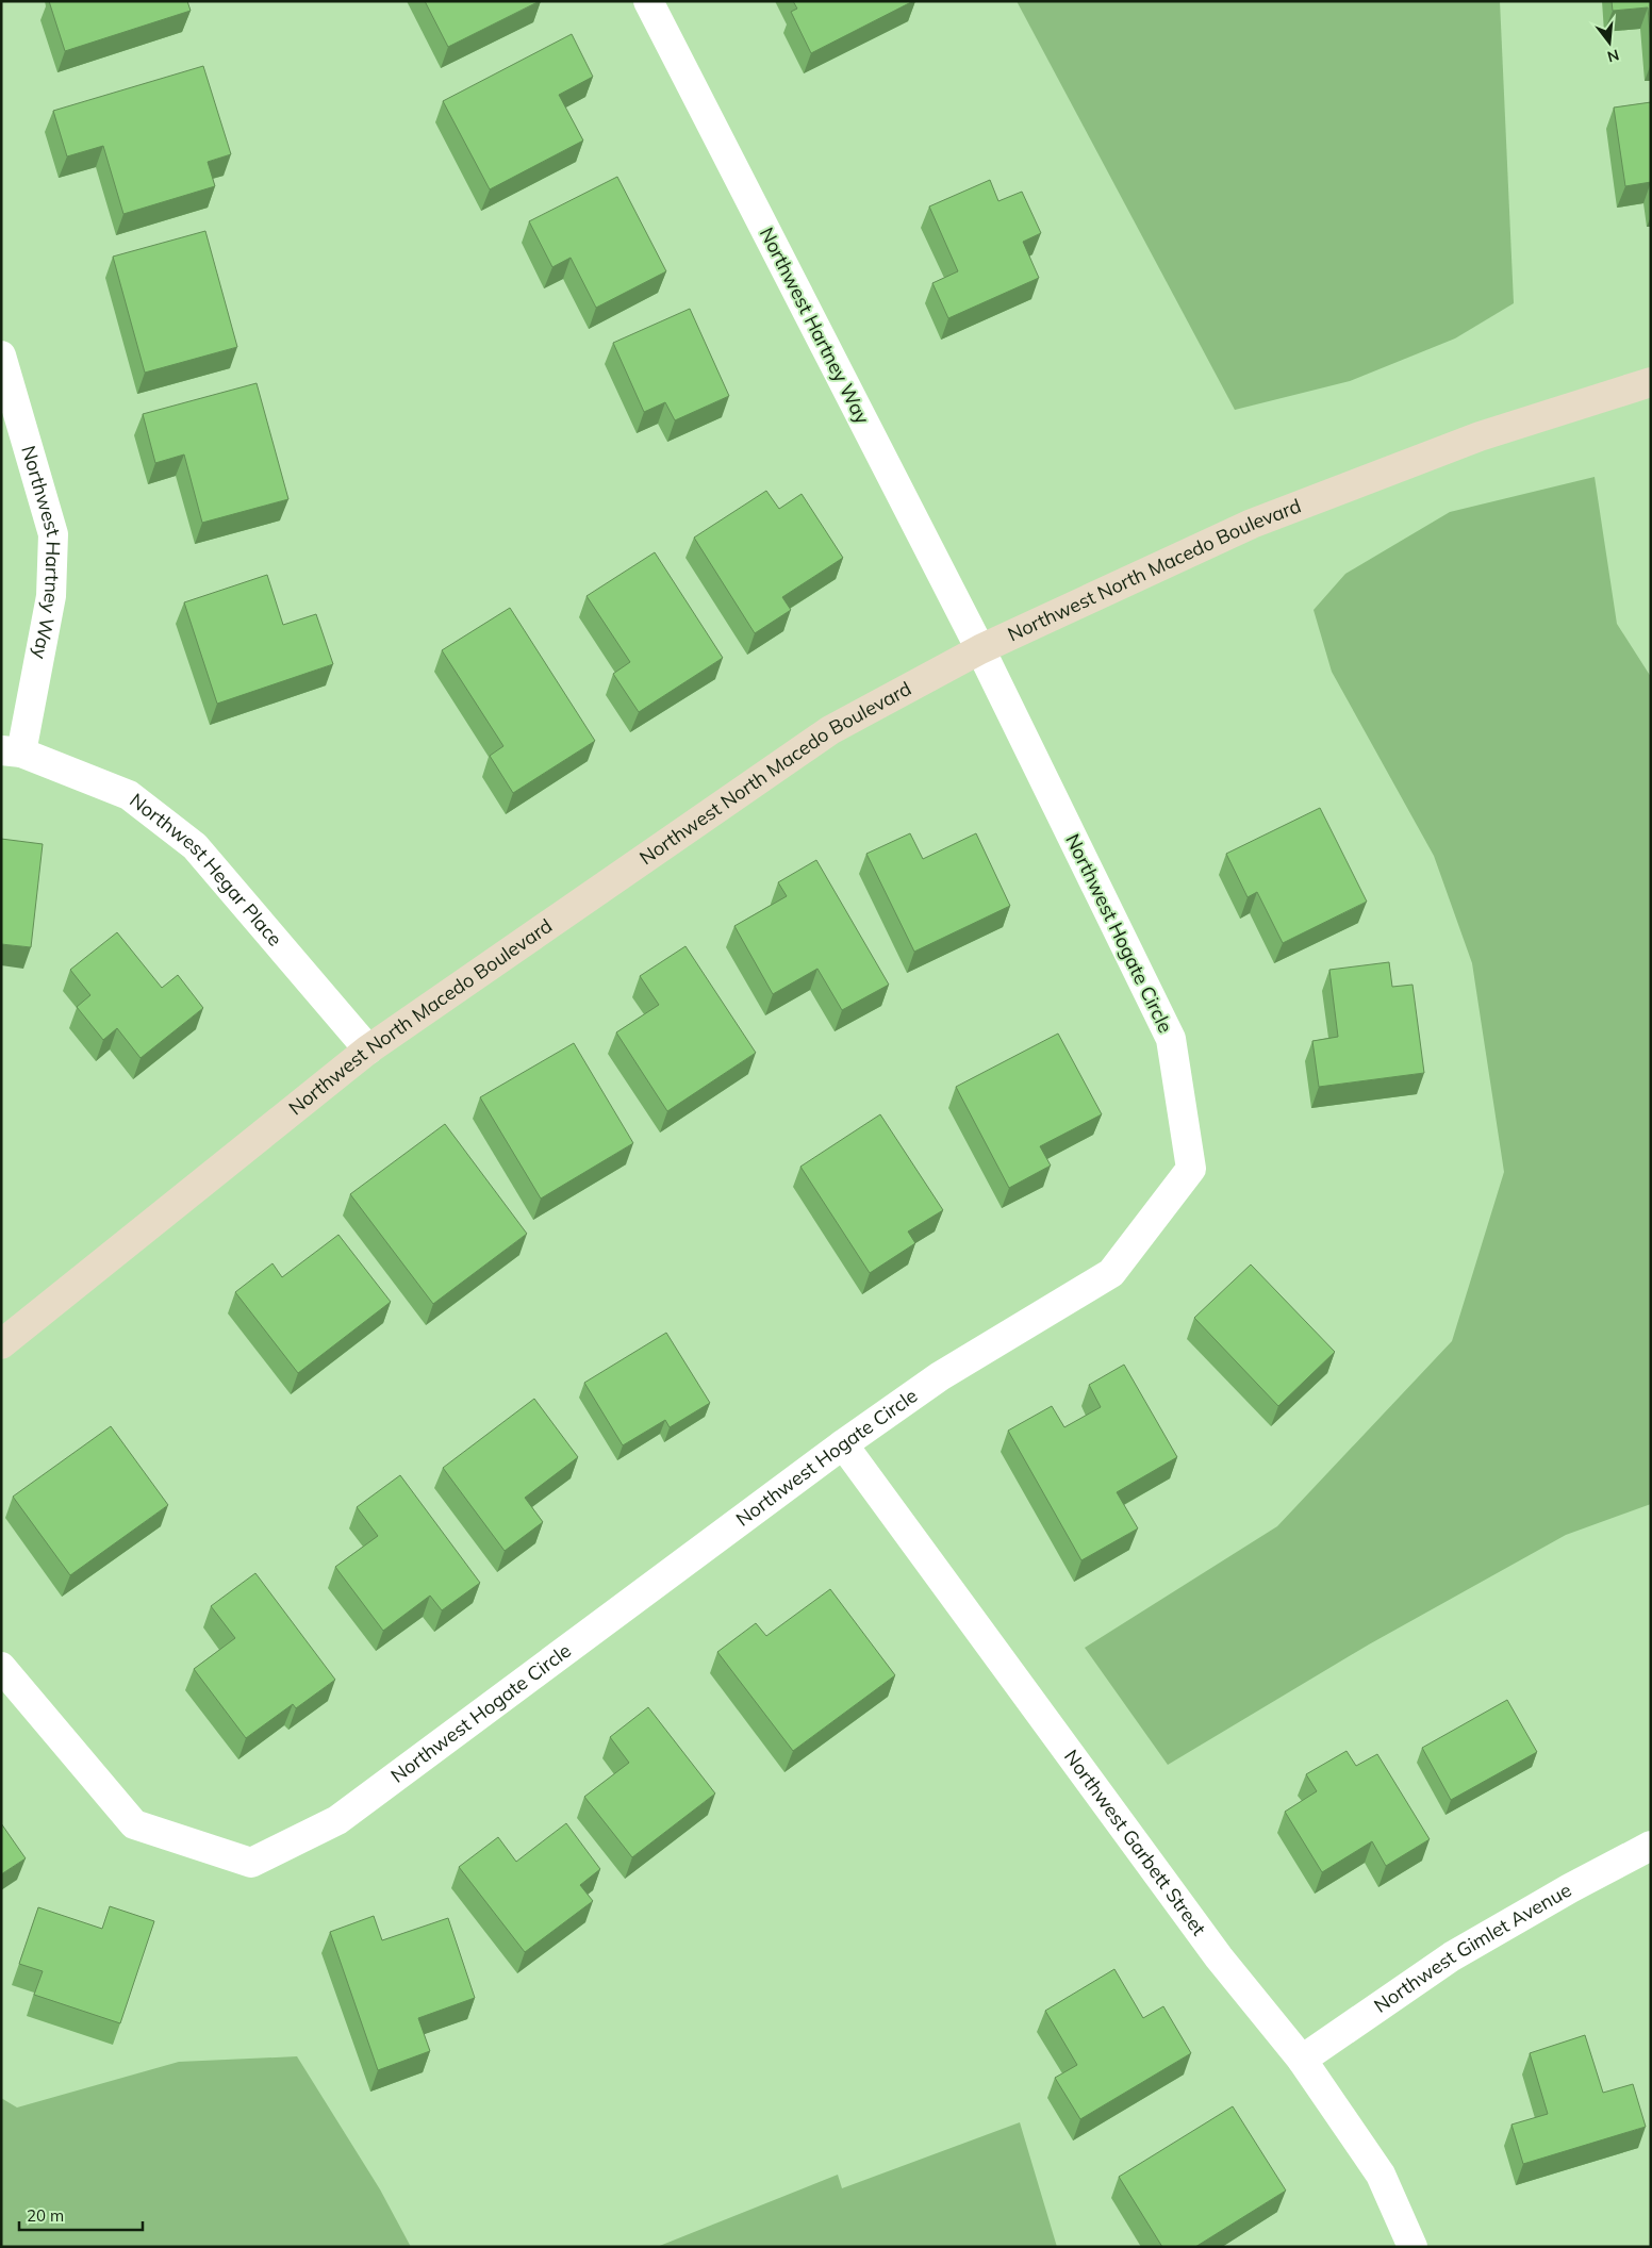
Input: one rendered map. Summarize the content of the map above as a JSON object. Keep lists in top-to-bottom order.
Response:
{
  "streets": {
    "street": [
      "Northwest Hartney Way",
      "Northwest North Macedo Boulevard",
      "Northwest Hegar Place",
      "Northwest Hogate Circle",
      "Northwest Garbett Street",
      "Northwest Gimlet Avenue"
    ]
  },
  "crossings": [
    ["Northwest Hartney Way", "Northwest North Macedo Boulevard"],
    ["Northwest Hartney Way", "Northwest Hegar Place"],
    ["Northwest Hartney Way", "Northwest Hogate Circle"],
    ["Northwest North Macedo Boulevard", "Northwest Hegar Place"],
    ["Northwest North Macedo Boulevard", "Northwest Hogate Circle"],
    ["Northwest Hogate Circle", "Northwest Garbett Street"],
    ["Northwest Garbett Street", "Northwest Gimlet Avenue"]
  ],
  "scale_bar": "20 m",
  "north": "bottom"
}
